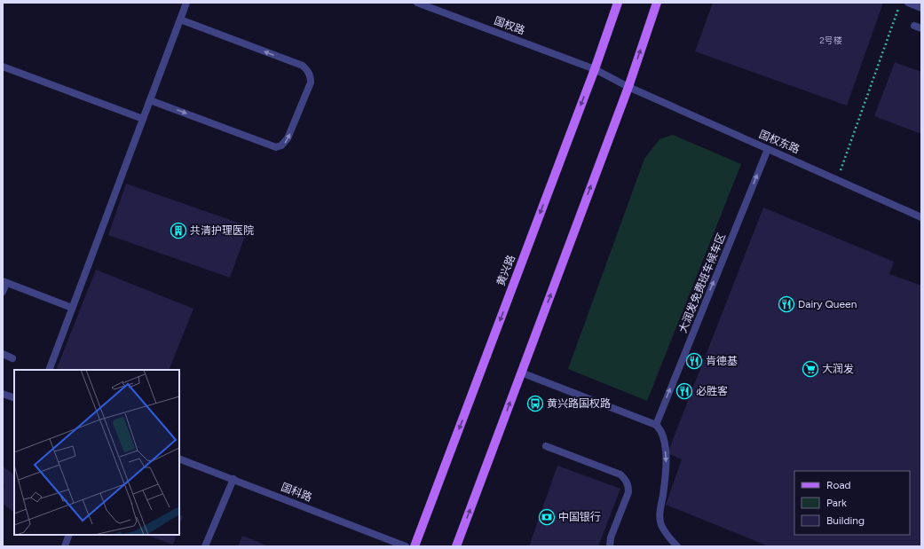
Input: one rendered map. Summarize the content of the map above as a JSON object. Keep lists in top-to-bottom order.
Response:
{
  "streets": {
    "main road": ["黄兴路"],
    "street": [
      "国权路",
      "国权东路",
      "大润发免费班车候车区",
      "国科路"
    ]
  },
  "crossings": [
    ["国权路", "国权东路"],
    ["国权路", "黄兴路"],
    ["国权东路", "大润发免费班车候车区"]
  ],
  "one_way": ["大润发免费班车候车区"],
  "places": {
    "building": ["共清护理医院"],
    "restaurant": ["Dairy Queen", "肯德基", "必胜客"],
    "supermarket": ["大润发"],
    "bus stop": ["黄兴路国权路"],
    "bank": ["中国银行"]
  },
  "house_numbers": ["2号楼"],
  "legend": ["Road", "Park", "Building"]
}
